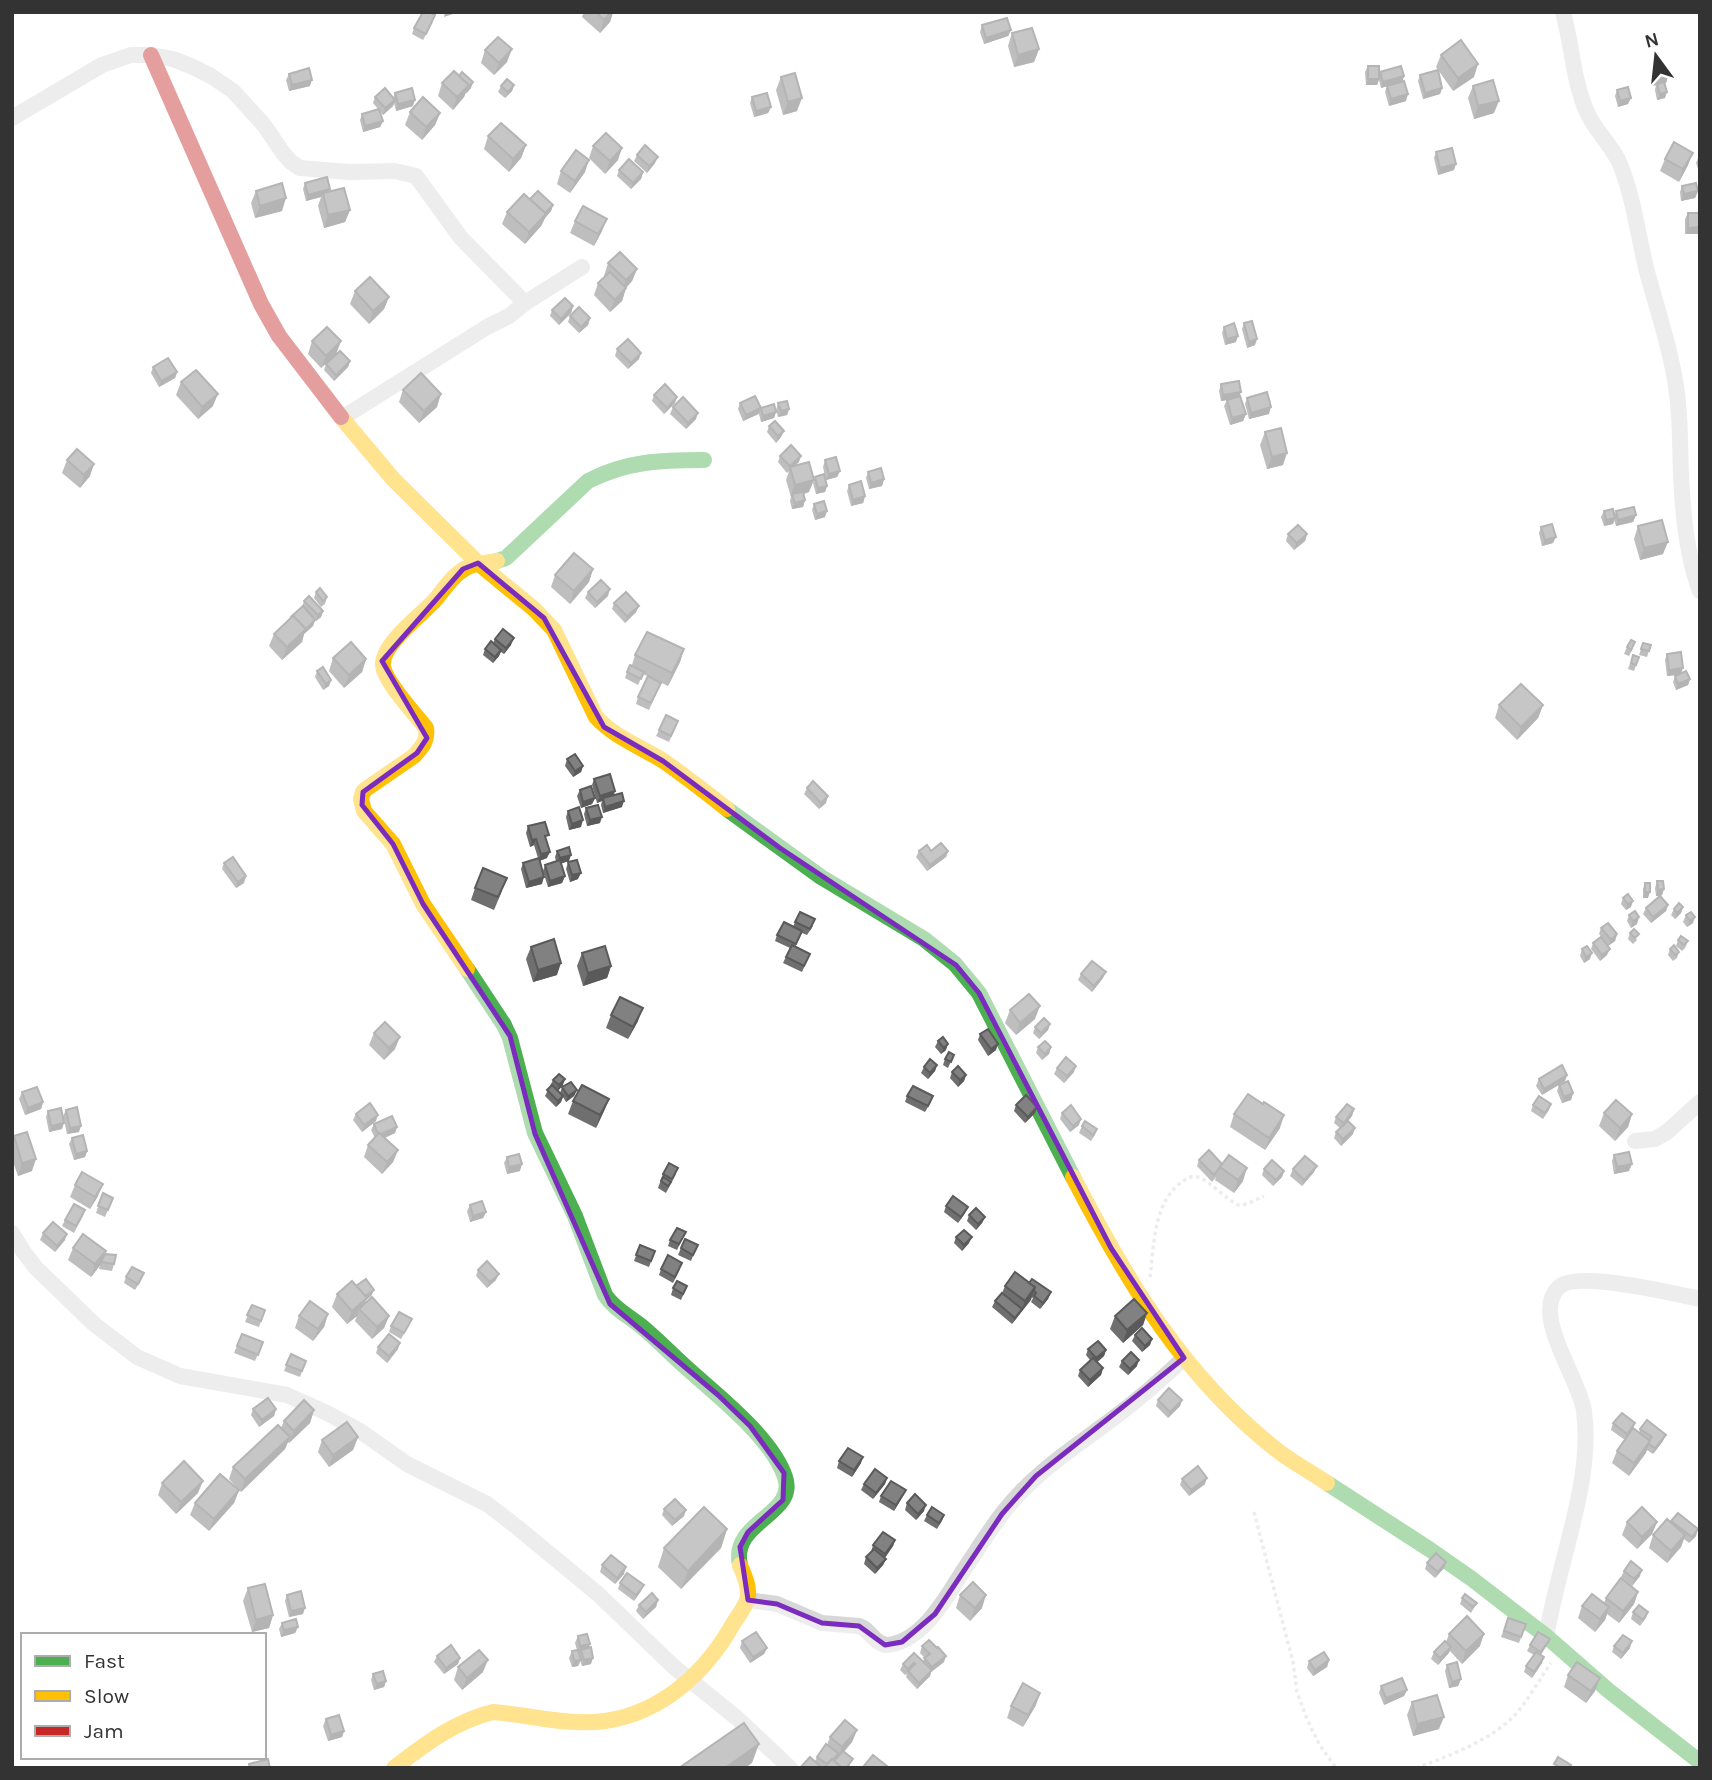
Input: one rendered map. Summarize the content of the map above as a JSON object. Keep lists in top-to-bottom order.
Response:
{
  "legend": ["Fast", "Slow", "Jam"],
  "north": "top"
}
